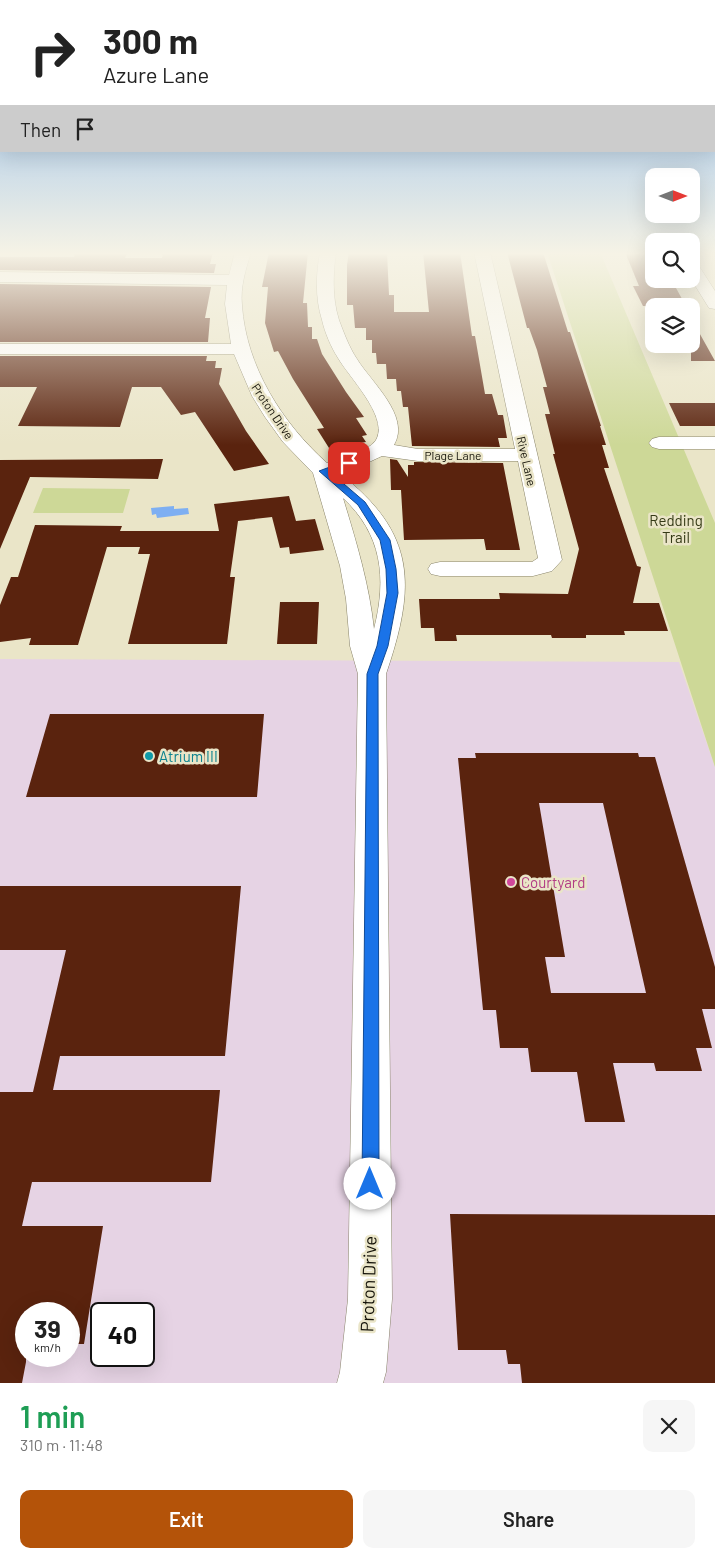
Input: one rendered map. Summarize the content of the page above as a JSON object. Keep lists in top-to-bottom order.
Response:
{
  "streets": {
    "street": ["Proton Drive", "Plage Lane", "Rive Lane"]
  },
  "crossings": [
    ["Plage Lane", "Rive Lane"]
  ],
  "parks": ["Redding Trail"],
  "places": ["Atrium III", "Courtyard"],
  "north": "right",
  "page": {
    "turn": ["300 m", "Azure Lane"],
    "then": "Then",
    "speed": "39 km/h",
    "limit": "40",
    "heading": ["1 min", "310 m · 11:48"],
    "buttons": ["Exit", "Share"]
  }
}
